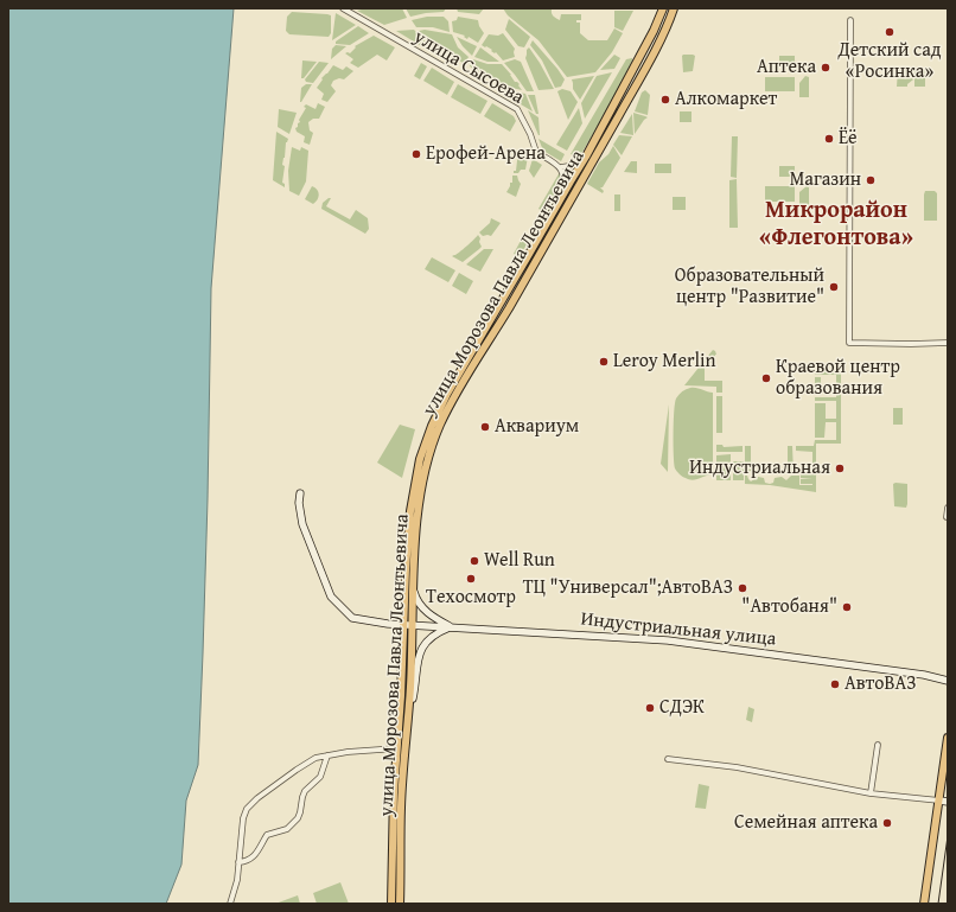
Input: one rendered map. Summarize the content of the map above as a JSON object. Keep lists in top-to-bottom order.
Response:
{
  "streets": {
    "main road": ["улица Морозова Павла Леонтьевича", "Индустриальная улица"],
    "street": ["улица Сысоева"]
  },
  "crossings": [
    ["улица Морозова Павла Леонтьевича", "Индустриальная улица"]
  ],
  "districts": ["Микрорайон «Флегонтова»"],
  "places": [
    "Детский сад «Росинка»",
    "Аптека",
    "Алкомаркет",
    "Ёё",
    "Ерофей-Арена",
    "Магазин",
    "Образовательный центр \"Развитие\"",
    "Leroy Merlin",
    "Краевой центр образования",
    "Аквариум",
    "Индустриальная",
    "Well Run",
    "Техосмотр",
    "ТЦ \"Универсал\";АвтоВАЗ",
    "\"Автобаня\"",
    "АвтоВАЗ",
    "СДЭК",
    "Семейная аптека"
  ]
}
